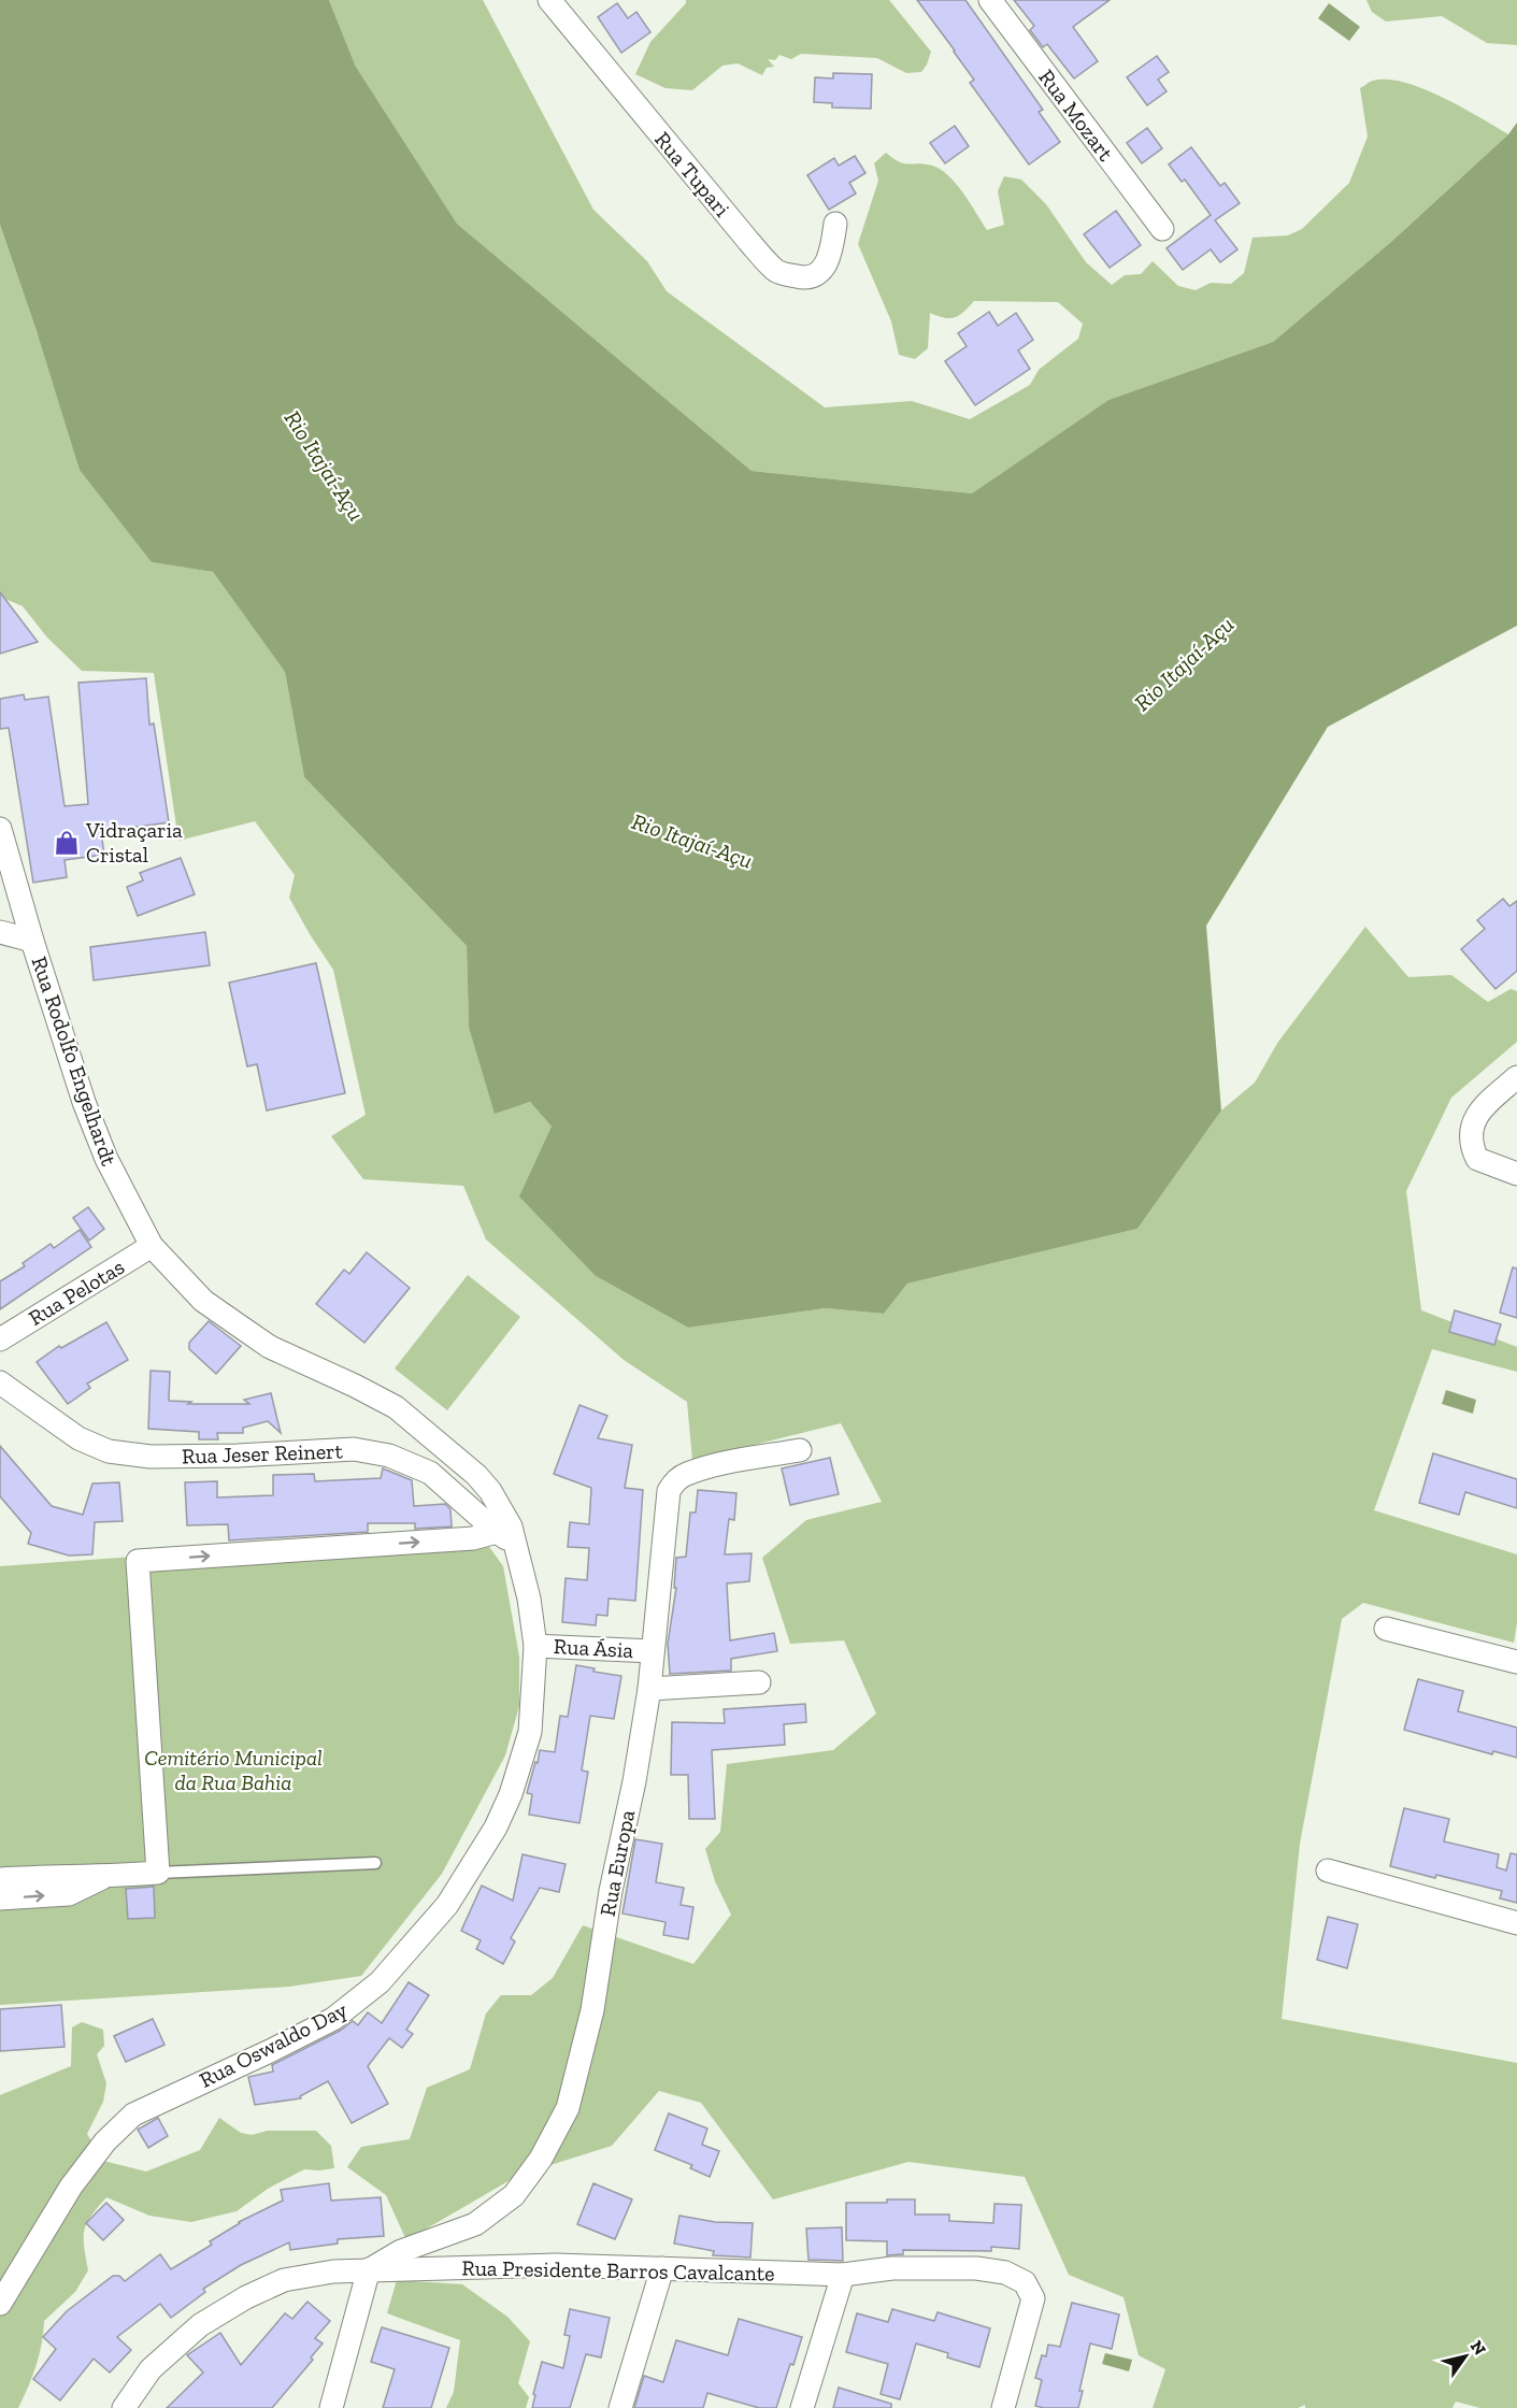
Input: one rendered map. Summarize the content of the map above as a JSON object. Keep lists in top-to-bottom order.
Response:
{
  "streets": {
    "street": [
      "Rua Mozart",
      "Rua Tupari",
      "Rua Rodolfo Engelhardt",
      "Rua Pelotas",
      "Rua Jeser Reinert",
      "Rua Ásia",
      "Rua Europa",
      "Rua Oswaldo Day",
      "Rua Presidente Barros Cavalcante"
    ]
  },
  "crossings": [
    ["Rua Rodolfo Engelhardt", "Rua Pelotas"],
    ["Rua Rodolfo Engelhardt", "Rua Jeser Reinert"],
    ["Rua Rodolfo Engelhardt", "Rua Ásia"],
    ["Rua Rodolfo Engelhardt", "Rua Oswaldo Day"],
    ["Rua Ásia", "Rua Europa"],
    ["Rua Ásia", "Rua Oswaldo Day"],
    ["Rua Europa", "Rua Presidente Barros Cavalcante"]
  ],
  "water": ["Rio Itajaí-Açu"],
  "parks": ["Cemitério Municipal da Rua Bahia"],
  "places": {
    "shop": ["Vidraçaria Cristal"]
  },
  "north": "top right"
}
